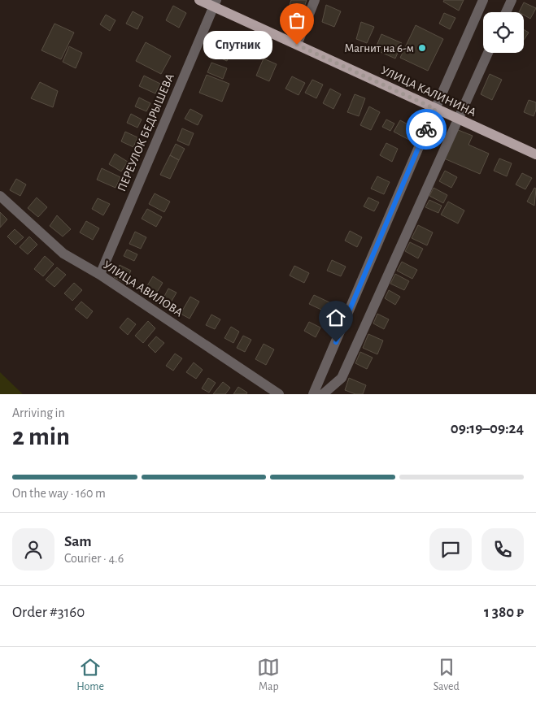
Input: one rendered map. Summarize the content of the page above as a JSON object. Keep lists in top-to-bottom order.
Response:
{
  "streets": {
    "main road": ["УЛИЦА КАЛИНИНА"],
    "street": ["ПЕРЕУЛОК БЕДРЫШЕВА", "УЛИЦА АВИЛОВА"]
  },
  "crossings": [
    ["УЛИЦА КАЛИНИНА", "ПЕРЕУЛОК БЕДРЫШЕВА"],
    ["ПЕРЕУЛОК БЕДРЫШЕВА", "УЛИЦА АВИЛОВА"]
  ],
  "places": ["Спутник", "Магнит на 6-м"],
  "page": {
    "bubble": "Спутник",
    "heading": ["2 min", "Arriving in", "09:19–09:24"],
    "panel": [
      "Sam",
      "Courier · 4.6",
      "Order #3160",
      "1 380 ₽"
    ],
    "bar": "On the way · 160 m",
    "tabs": ["Home", "Map", "Saved"]
  }
}
